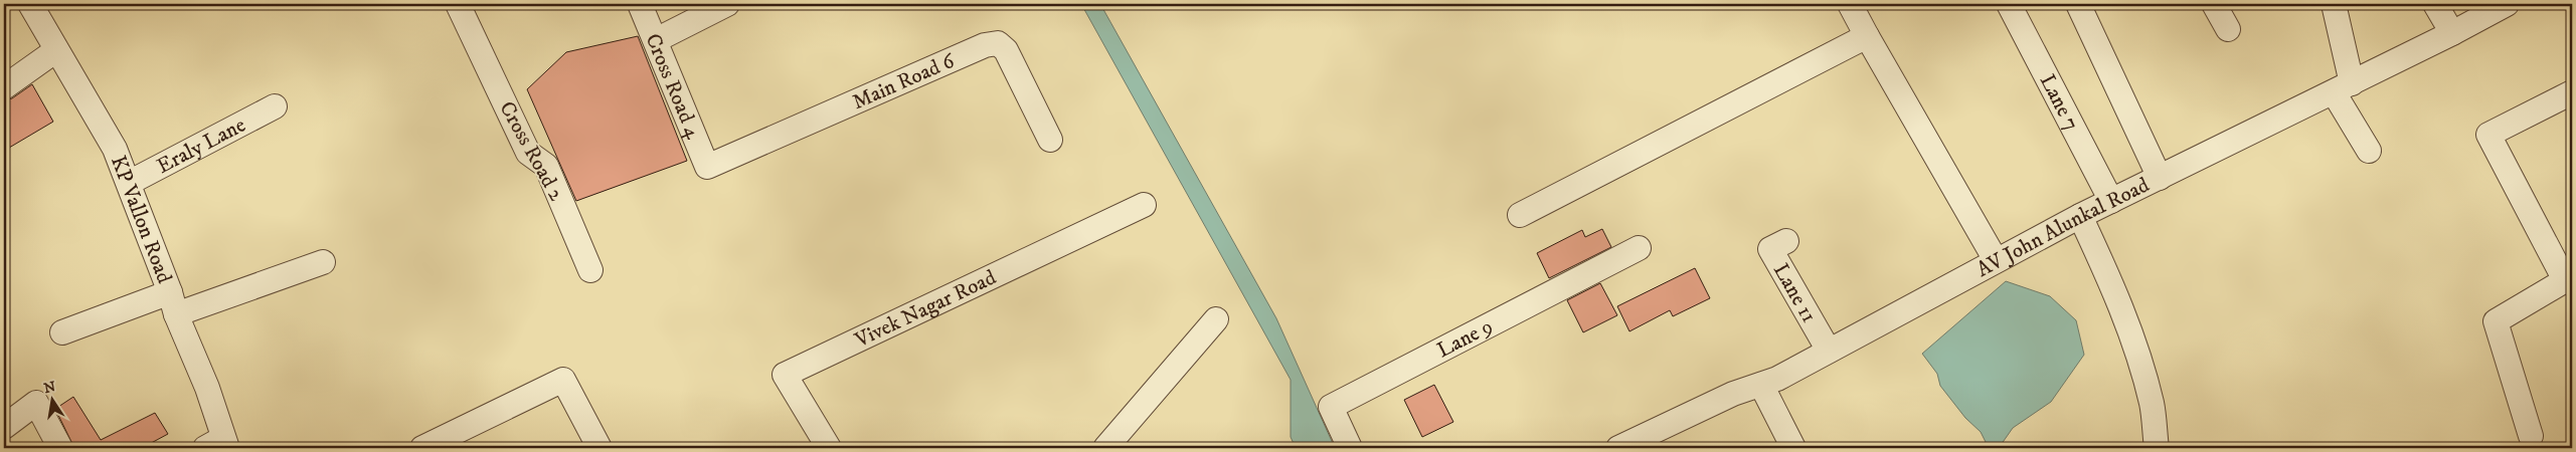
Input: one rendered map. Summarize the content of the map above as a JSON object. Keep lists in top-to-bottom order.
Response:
{
  "streets": {
    "street": [
      "Main Road 6",
      "Cross Road 4",
      "Lane 7",
      "Eraly Lane",
      "Cross Road 2",
      "KP Vallon Road",
      "AV John Alunkal Road",
      "Lane 11",
      "Vivek Nagar Road",
      "Lane 9"
    ]
  },
  "crossings": [
    ["Main Road 6", "Cross Road 4"],
    ["Lane 7", "AV John Alunkal Road"],
    ["Eraly Lane", "KP Vallon Road"],
    ["AV John Alunkal Road", "Lane 11"]
  ],
  "north": "top"
}
